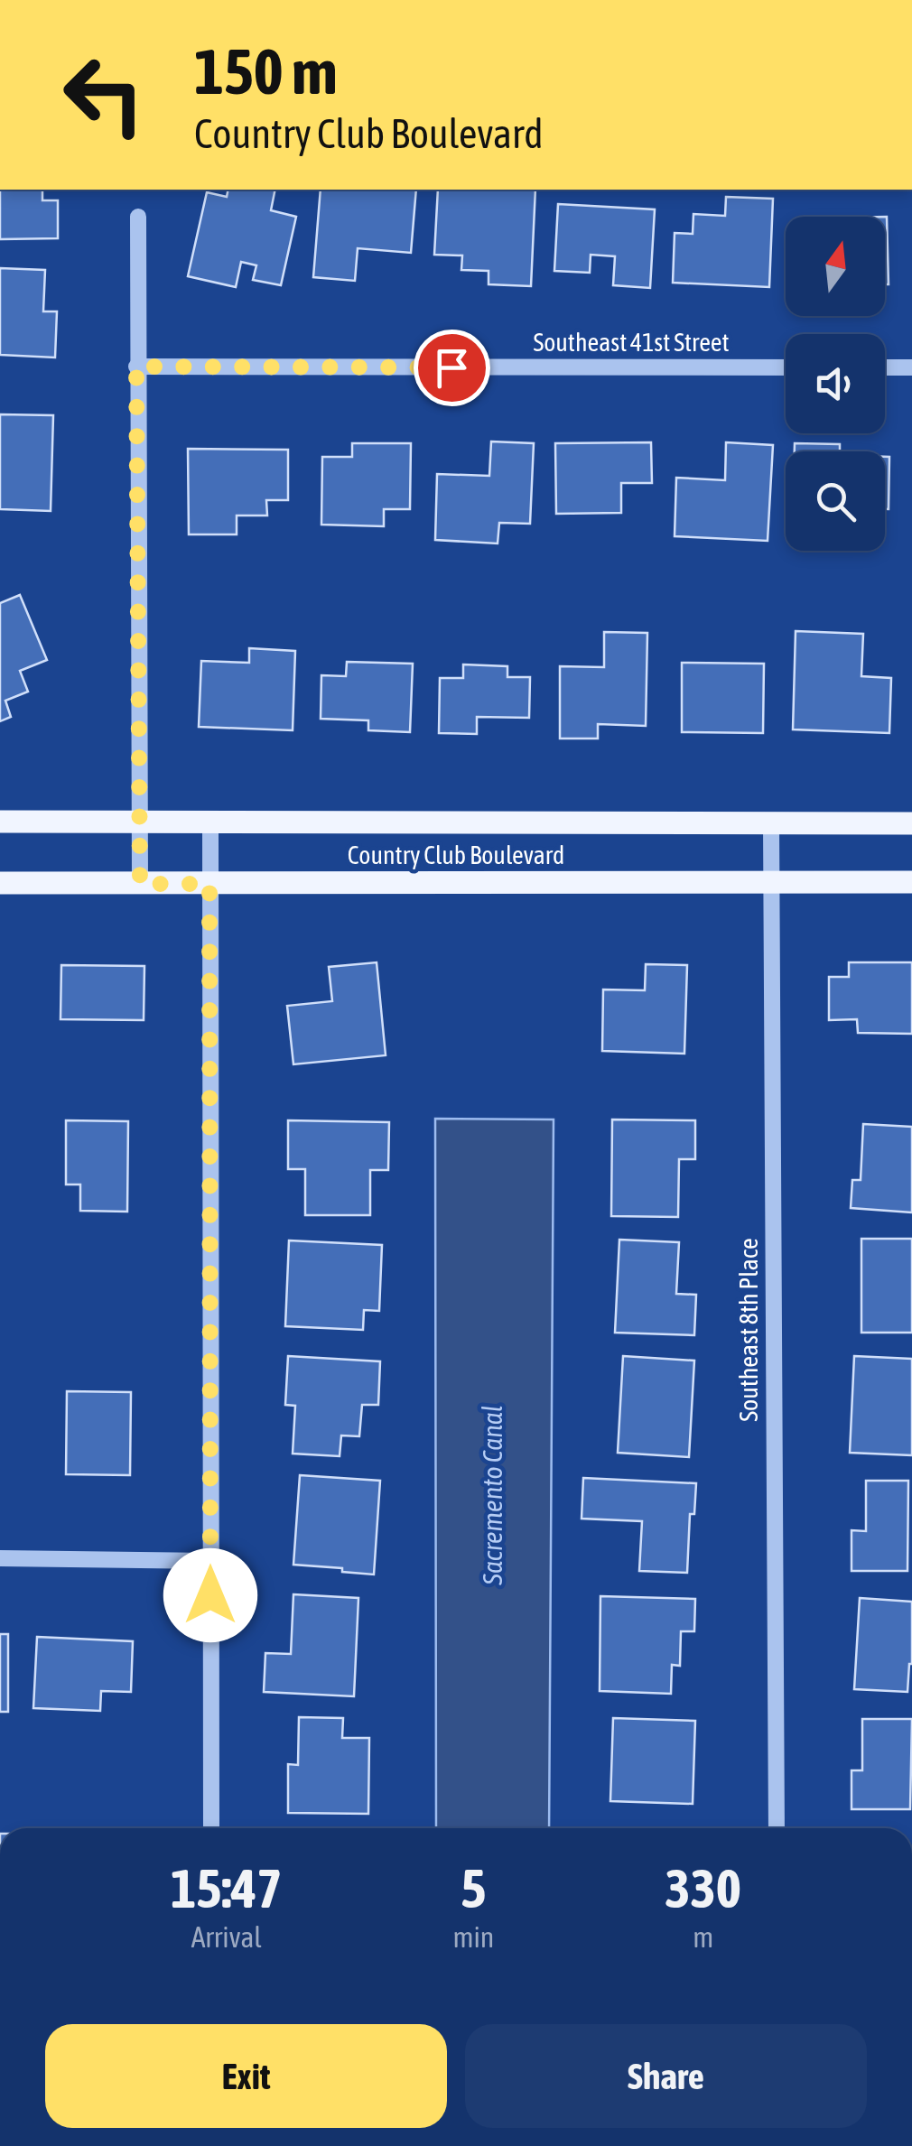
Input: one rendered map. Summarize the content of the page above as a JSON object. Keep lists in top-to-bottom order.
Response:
{
  "streets": {
    "main road": ["Country Club Boulevard"],
    "street": ["Southeast 41st Street", "Southeast 8th Place"]
  },
  "crossings": [
    ["Country Club Boulevard", "Southeast 8th Place"]
  ],
  "water": ["Sacremento Canal"],
  "north": "top",
  "page": {
    "turn": ["150 m", "Country Club Boulevard"],
    "eta": [
      "15:47",
      "Arrival",
      "5",
      "min",
      "330",
      "m"
    ],
    "buttons": ["Exit", "Share"]
  }
}
